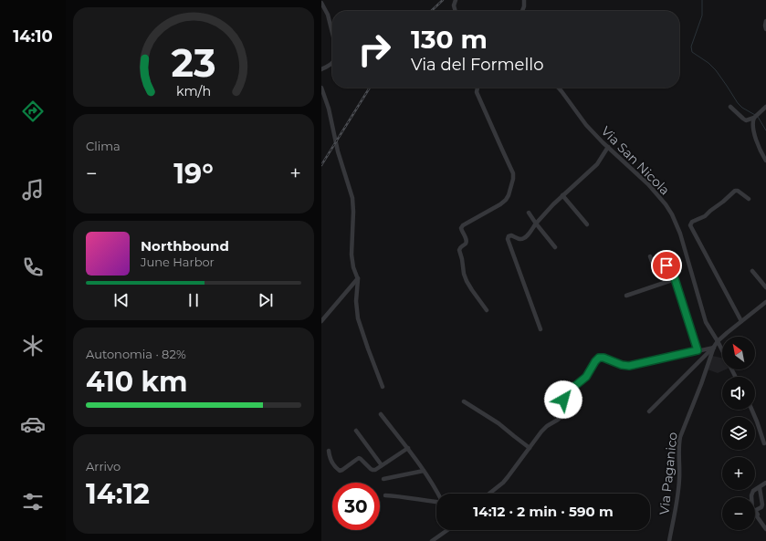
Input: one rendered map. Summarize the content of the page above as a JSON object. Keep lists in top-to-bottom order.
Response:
{
  "streets": {
    "street": ["Via San Nicola", "Via Paganico"]
  },
  "crossings": [
    ["Via San Nicola", "Via Paganico"]
  ],
  "north": "top left",
  "page": {
    "tabs": "14:10",
    "turn": ["130 m", "Via del Formello"],
    "tile": [
      "Clima",
      ["Autonomia · 82%", "410 km"],
      ["Arrivo", "14:12"]
    ],
    "heat": ["−", "19°", "+"],
    "song": ["Northbound", "June Harbor"],
    "map_buttons": ["+", "−"],
    "limit": "30",
    "trip": "14:12 · 2 min · 590 m",
    "gauge": ["23", "km/h"]
  }
}
